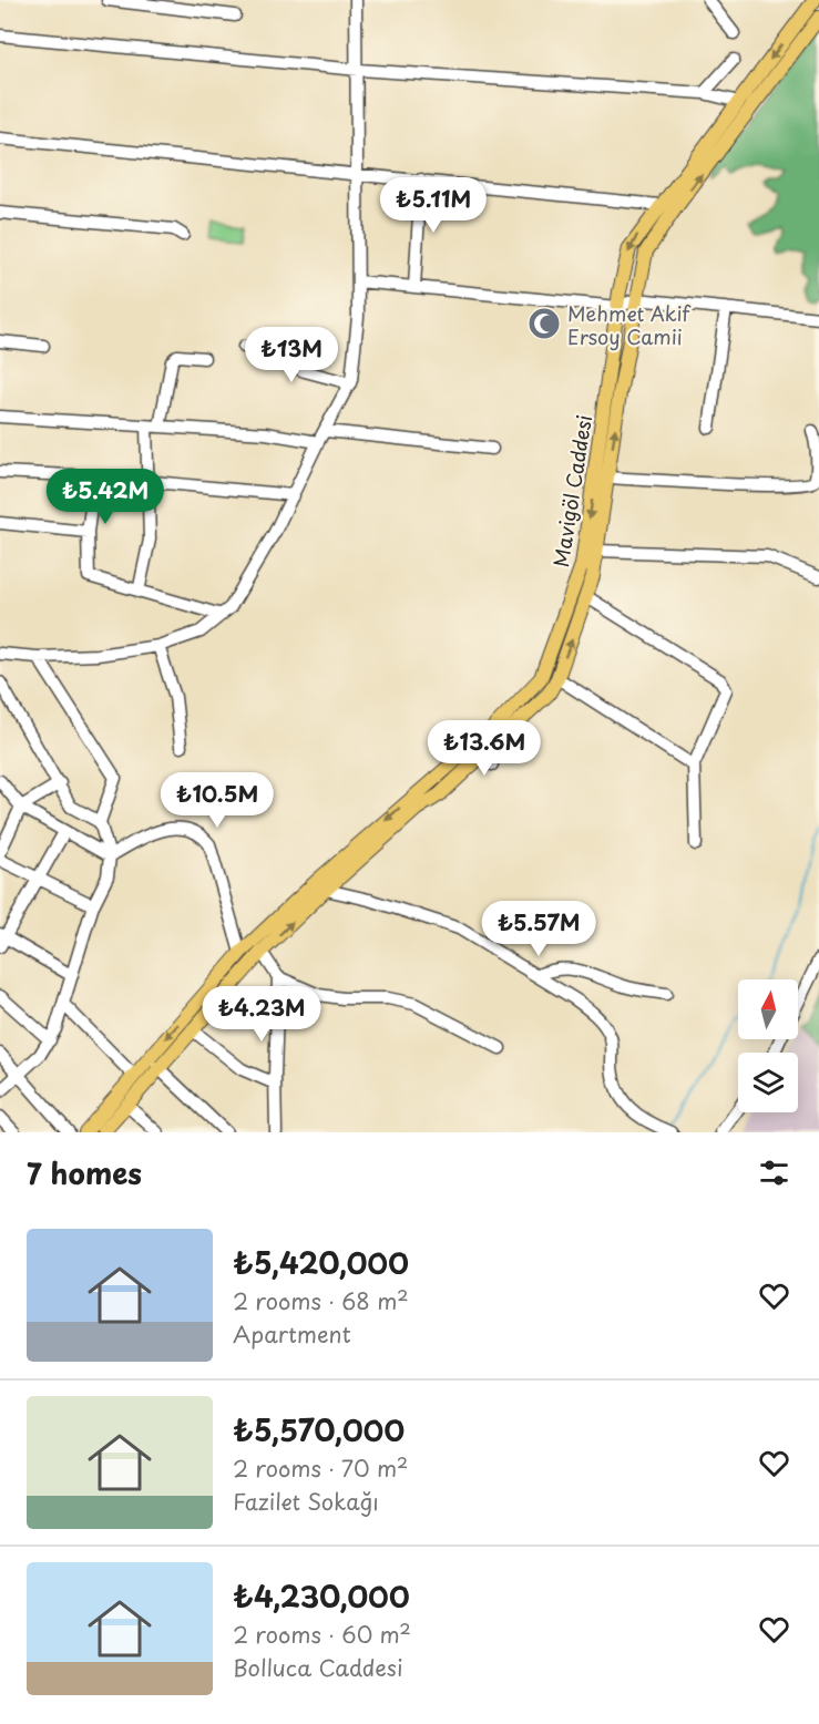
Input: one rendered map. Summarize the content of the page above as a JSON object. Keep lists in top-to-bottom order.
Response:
{
  "streets": {
    "main road": ["Mavigöl Caddesi"]
  },
  "places": {
    "mosque": ["Mehmet Akif Ersoy Camii"]
  },
  "north": "top",
  "page": {
    "price": [
      "₺5.11M",
      "₺13M",
      "₺5.42M",
      "₺13.6M",
      "₺10.5M",
      "₺5.57M",
      "₺4.23M"
    ],
    "heading": "7 homes",
    "list": [
      {
        "name": "₺5,420,000",
        "note": "2 rooms · 68 m² · Apartment"
      },
      {
        "name": "₺5,570,000",
        "note": "2 rooms · 70 m² · Fazilet Sokağı"
      },
      {
        "name": "₺4,230,000",
        "note": "2 rooms · 60 m² · Bolluca Caddesi"
      }
    ]
  }
}
